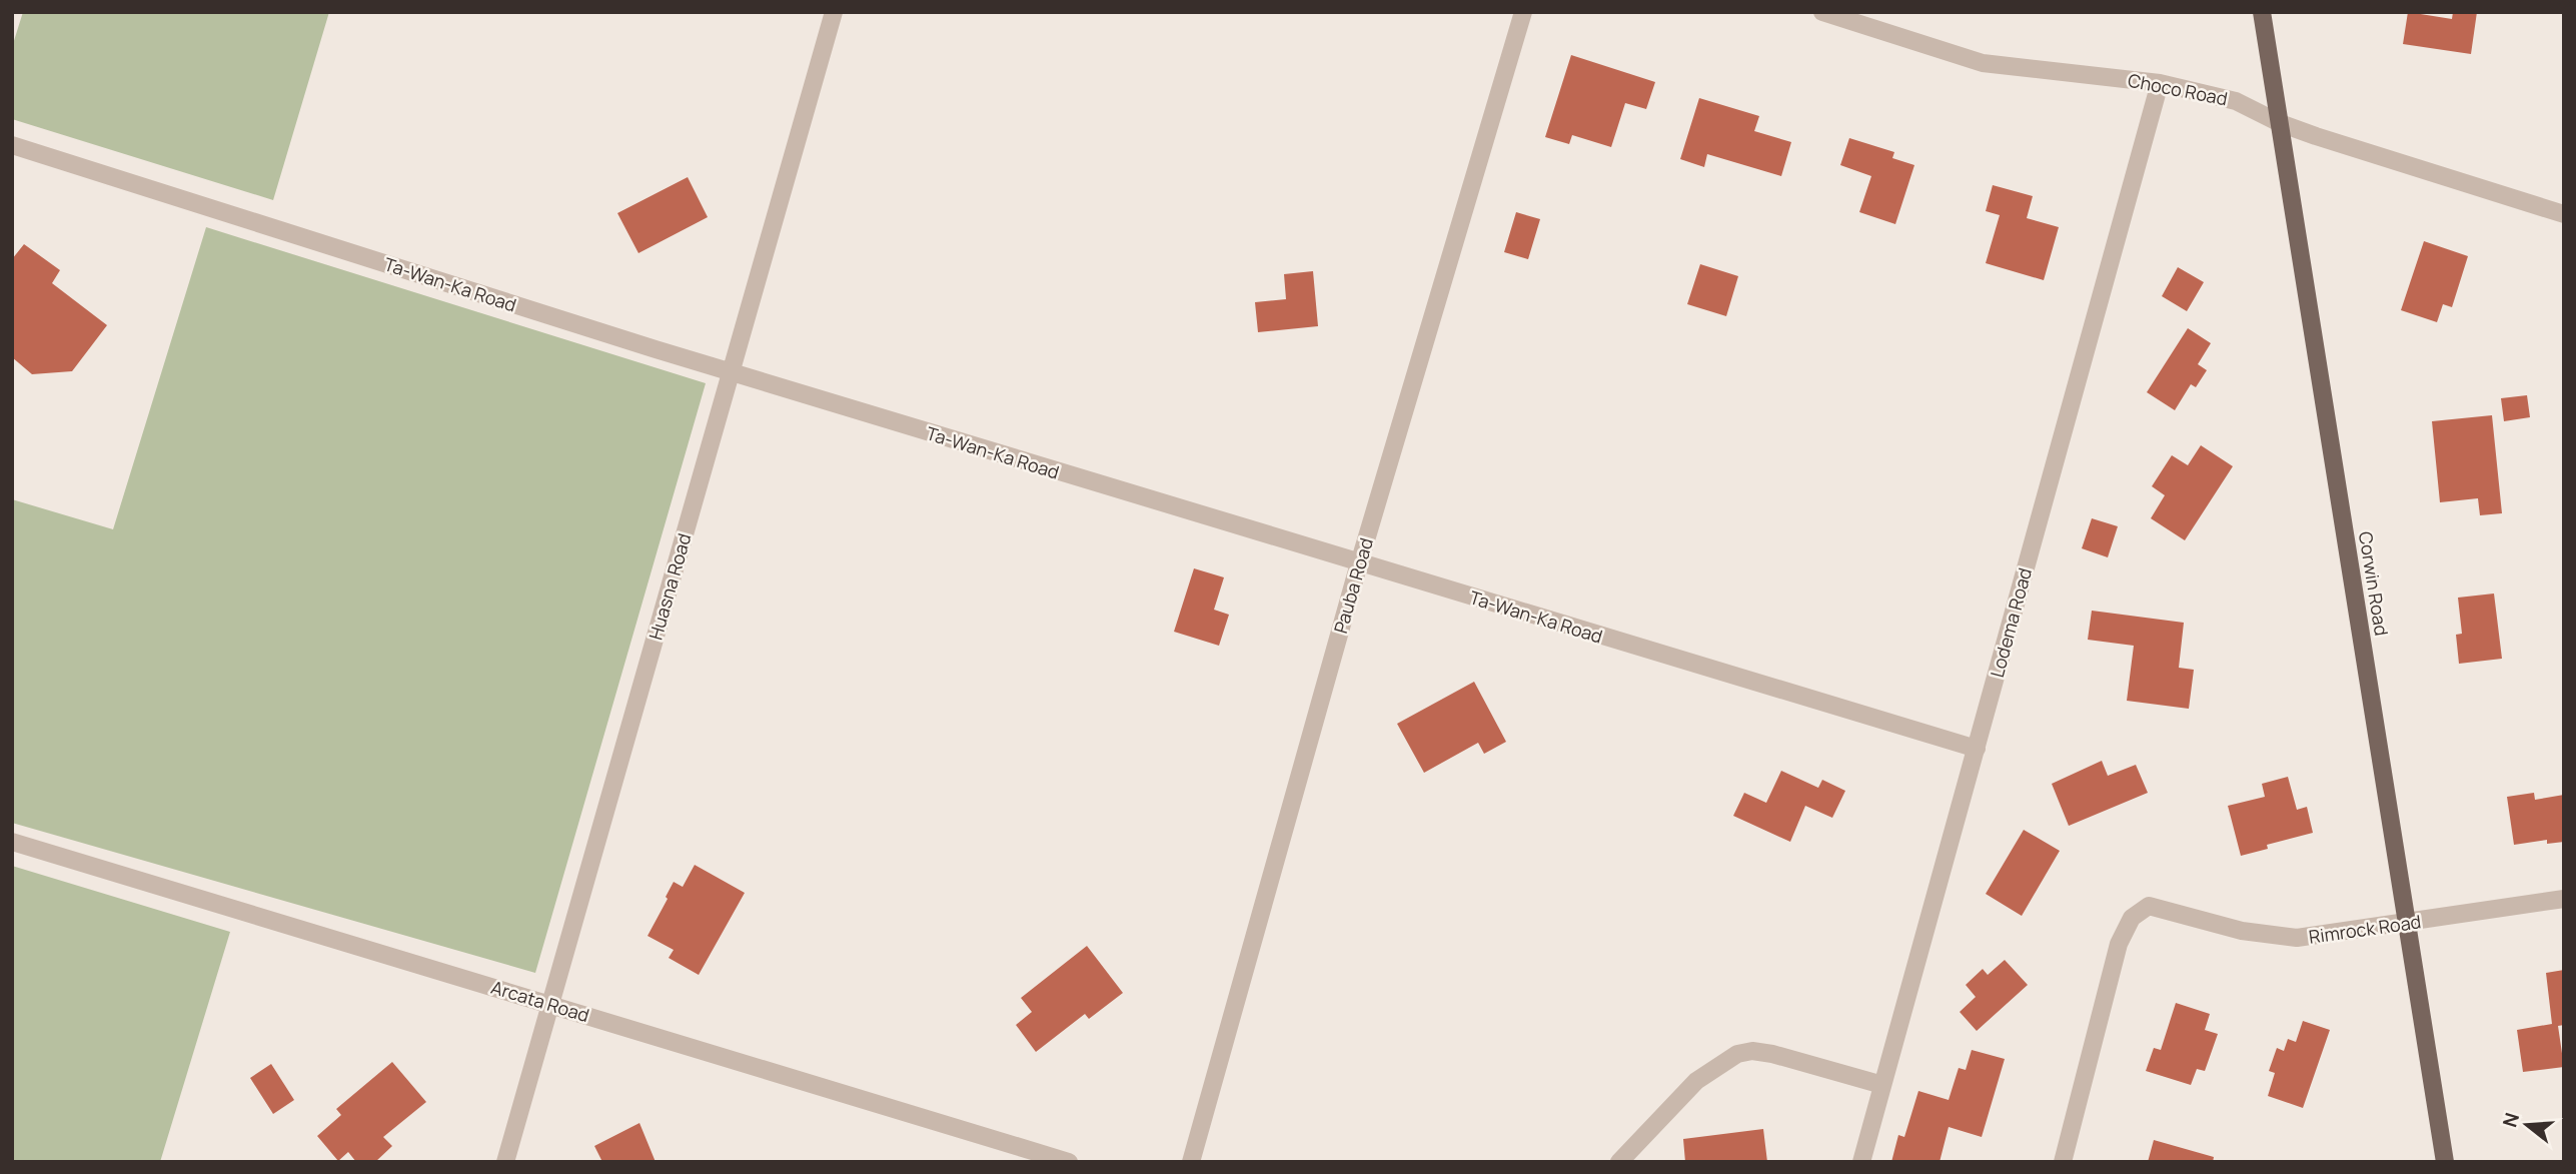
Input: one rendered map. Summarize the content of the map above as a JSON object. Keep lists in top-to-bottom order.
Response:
{
  "streets": {
    "main road": ["Corwin Road"],
    "street": [
      "Choco Road",
      "Ta-Wan-Ka Road",
      "Pauba Road",
      "Huasna Road",
      "Lodema Road",
      "Rimrock Road",
      "Arcata Road"
    ]
  },
  "crossings": [
    ["Choco Road", "Corwin Road"],
    ["Choco Road", "Lodema Road"],
    ["Ta-Wan-Ka Road", "Pauba Road"],
    ["Ta-Wan-Ka Road", "Huasna Road"],
    ["Ta-Wan-Ka Road", "Lodema Road"],
    ["Corwin Road", "Rimrock Road"],
    ["Huasna Road", "Arcata Road"]
  ],
  "north": "left"
}
